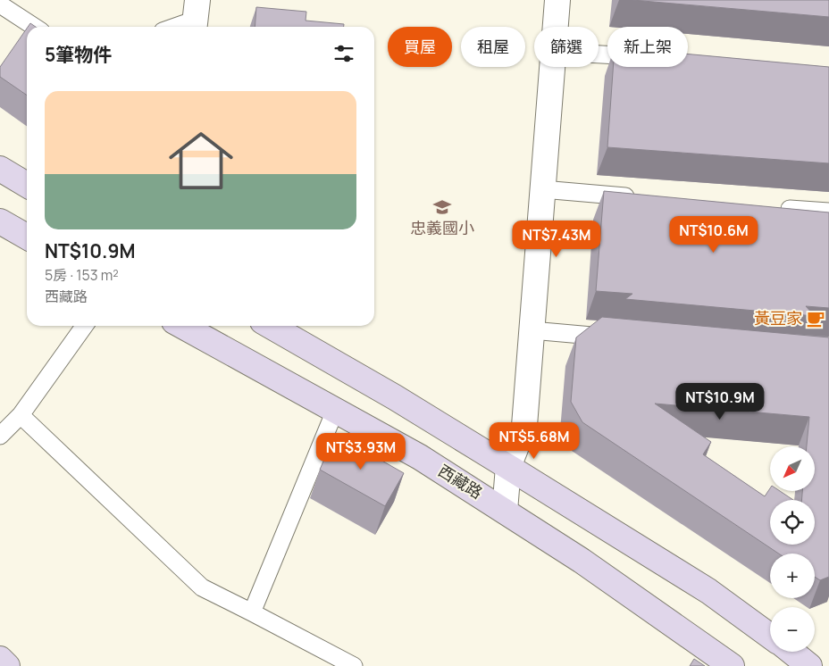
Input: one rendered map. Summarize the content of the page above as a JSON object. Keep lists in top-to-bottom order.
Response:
{
  "streets": {
    "street": ["西藏路"]
  },
  "places": {
    "school or university": ["忠義國小"],
    "cafe": ["黃豆家"]
  },
  "north": "bottom left",
  "page": {
    "chip": [
      "買屋",
      "租屋",
      "篩選",
      "新上架"
    ],
    "heading": "5筆物件",
    "list": [
      {
        "name": "NT$10.9M",
        "note": "5房 · 153 m² · 西藏路"
      }
    ],
    "price": [
      "NT$10.6M",
      "NT$7.43M",
      "NT$10.9M",
      "NT$5.68M",
      "NT$3.93M"
    ],
    "map_buttons": ["+", "−"]
  }
}
